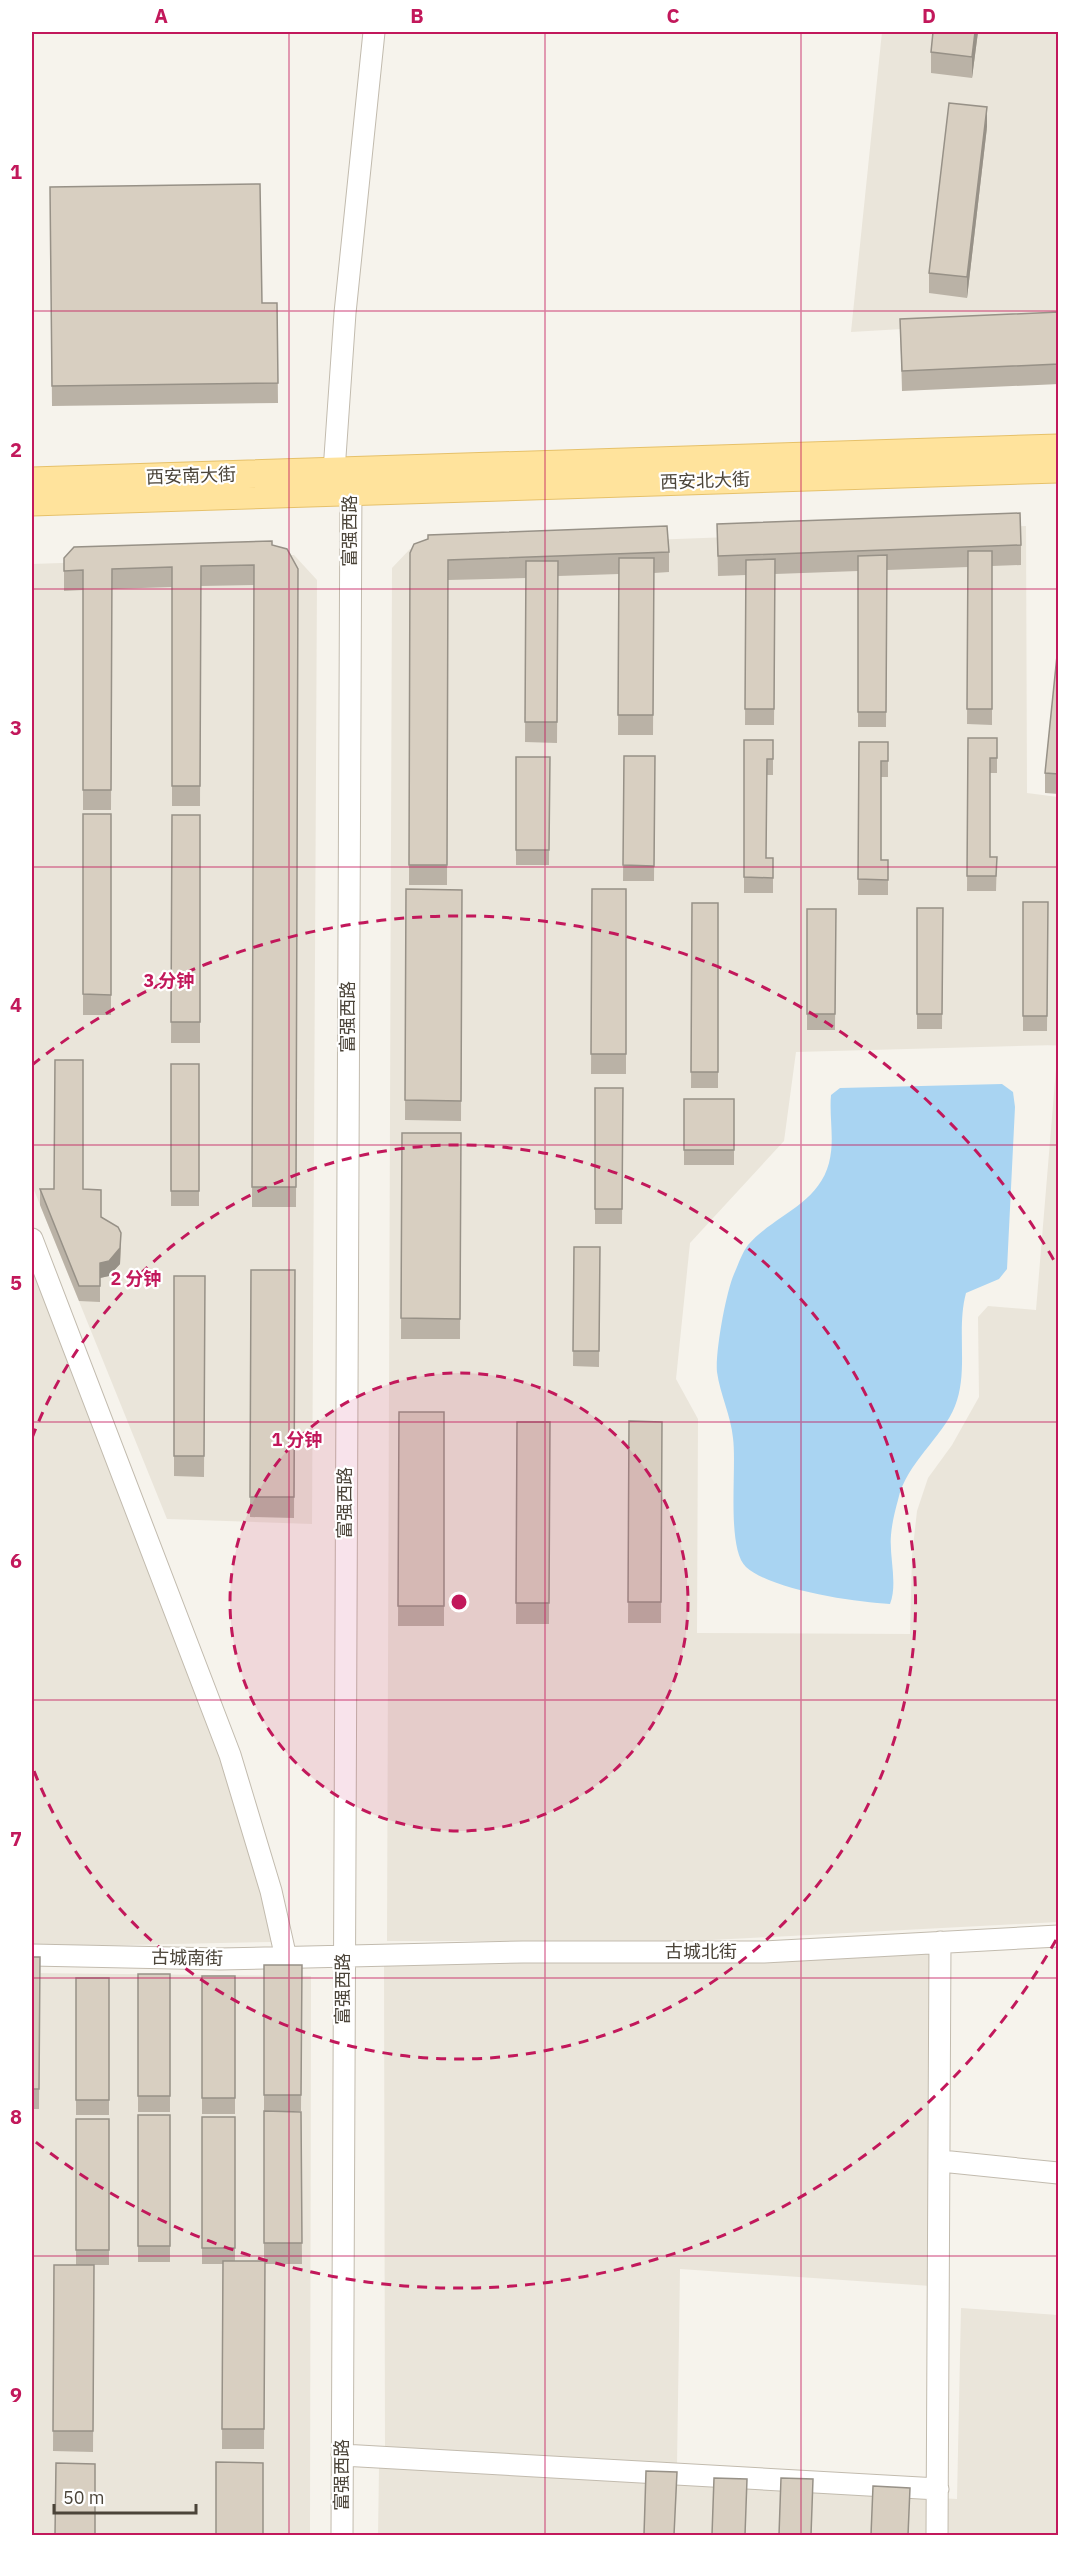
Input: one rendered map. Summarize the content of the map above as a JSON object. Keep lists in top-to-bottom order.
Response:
{
  "streets": {
    "main road": ["西安南大街", "西安北大街"],
    "street": ["富强西路", "古城北街", "古城南街"]
  },
  "crossings": [
    ["西安南大街", "西安北大街"],
    ["西安南大街", "富强西路"],
    ["西安北大街", "富强西路"],
    ["富强西路", "古城北街"],
    ["富强西路", "古城南街"],
    ["古城北街", "古城南街"]
  ],
  "scale_bar": "50 m",
  "grid": {
    "columns": [
      "A",
      "B",
      "C",
      "D"
    ],
    "rows": [
      "1",
      "2",
      "3",
      "4",
      "5",
      "6",
      "7",
      "8",
      "9"
    ]
  },
  "rings": ["3 分钟", "2 分钟", "1 分钟"]
}
